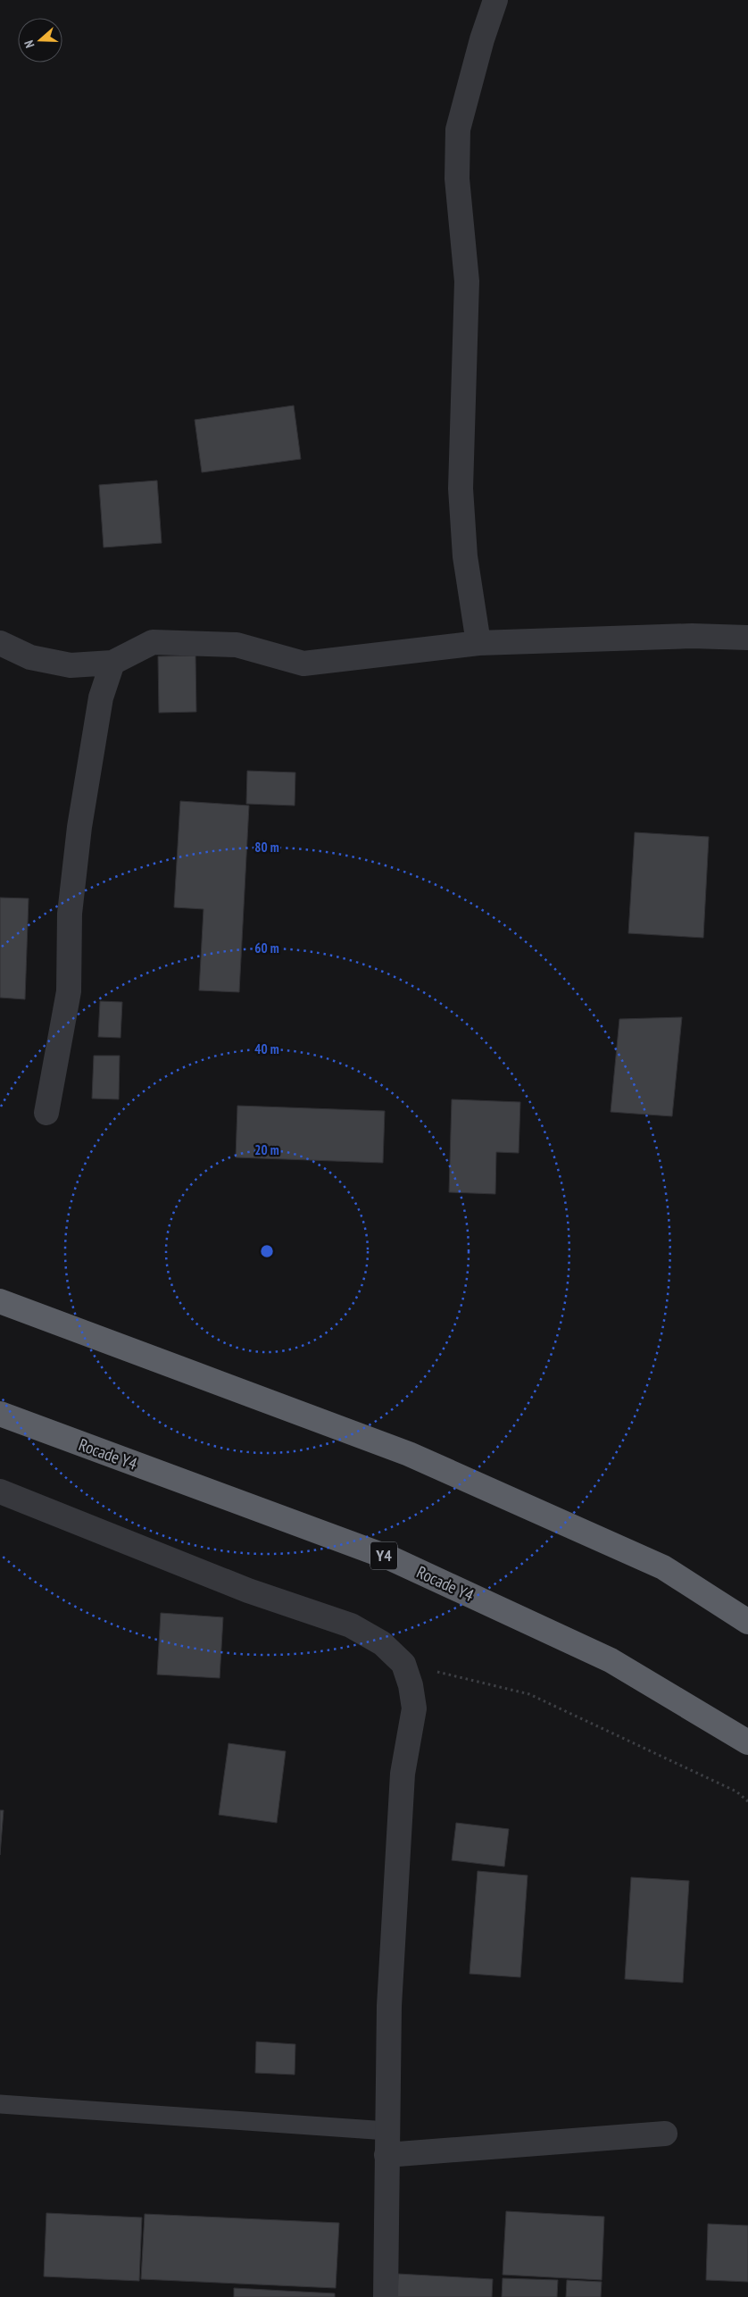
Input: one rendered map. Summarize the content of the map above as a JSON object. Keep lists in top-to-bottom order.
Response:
{
  "streets": {
    "highway": ["Rocade Y4", "Y4"]
  },
  "north": "left",
  "rings": [
    "80 m",
    "60 m",
    "40 m",
    "20 m"
  ]
}
